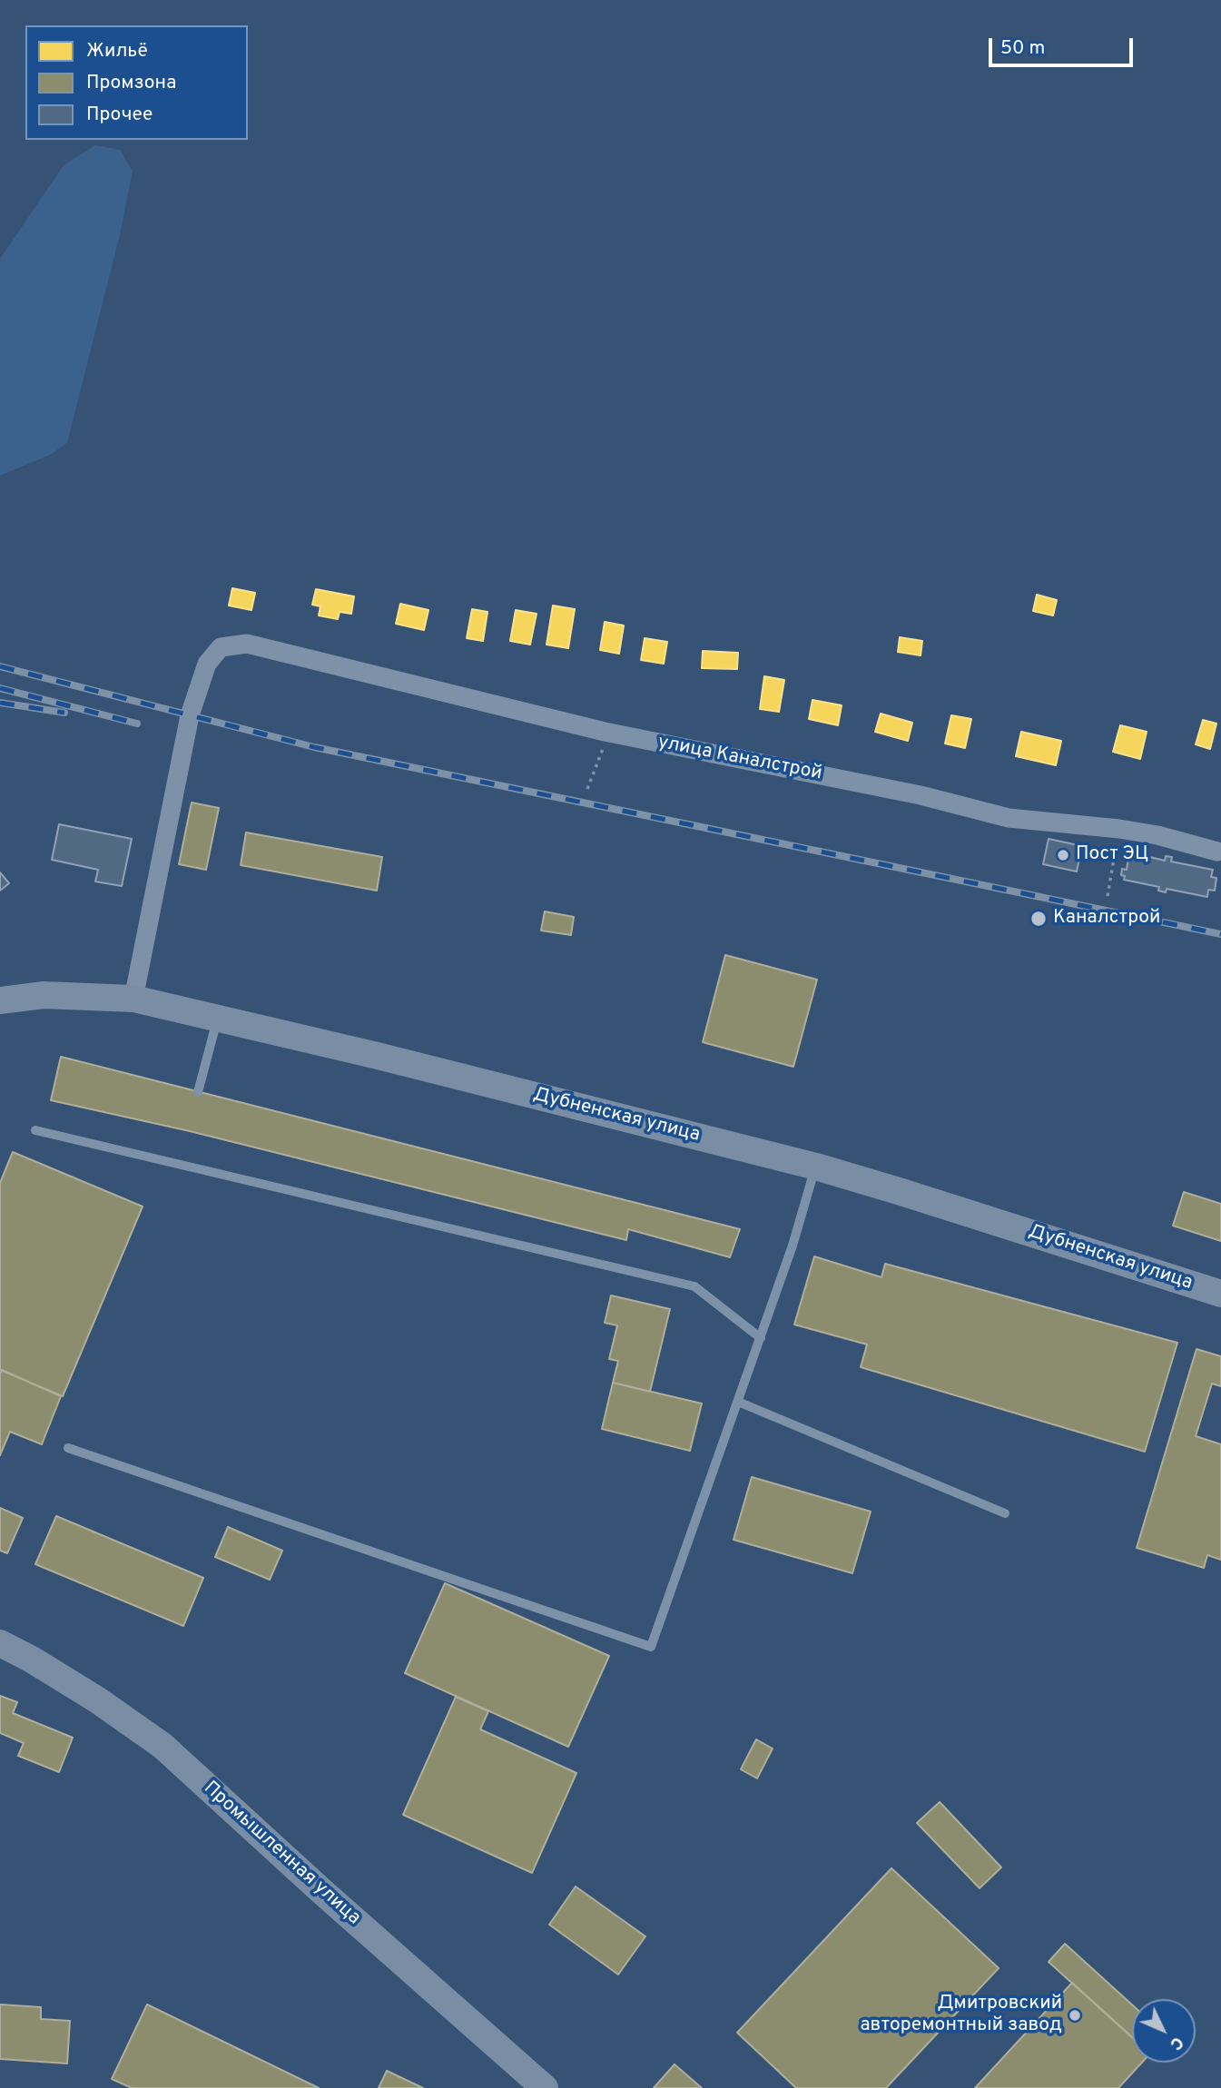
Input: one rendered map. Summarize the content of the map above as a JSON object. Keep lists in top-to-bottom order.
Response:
{
  "streets": {
    "main road": ["Дубненская улица", "Промышленная улица"],
    "street": ["улица Каналстрой"]
  },
  "crossings": [
    ["улица Каналстрой", "Дубненская улица"]
  ],
  "places": ["Пост ЭЦ", "Каналстрой", "Дмитровский авторемонтный завод"],
  "legend": ["Жильё", "Промзона", "Прочее"],
  "scale_bar": "50 m",
  "north": "bottom right"
}
